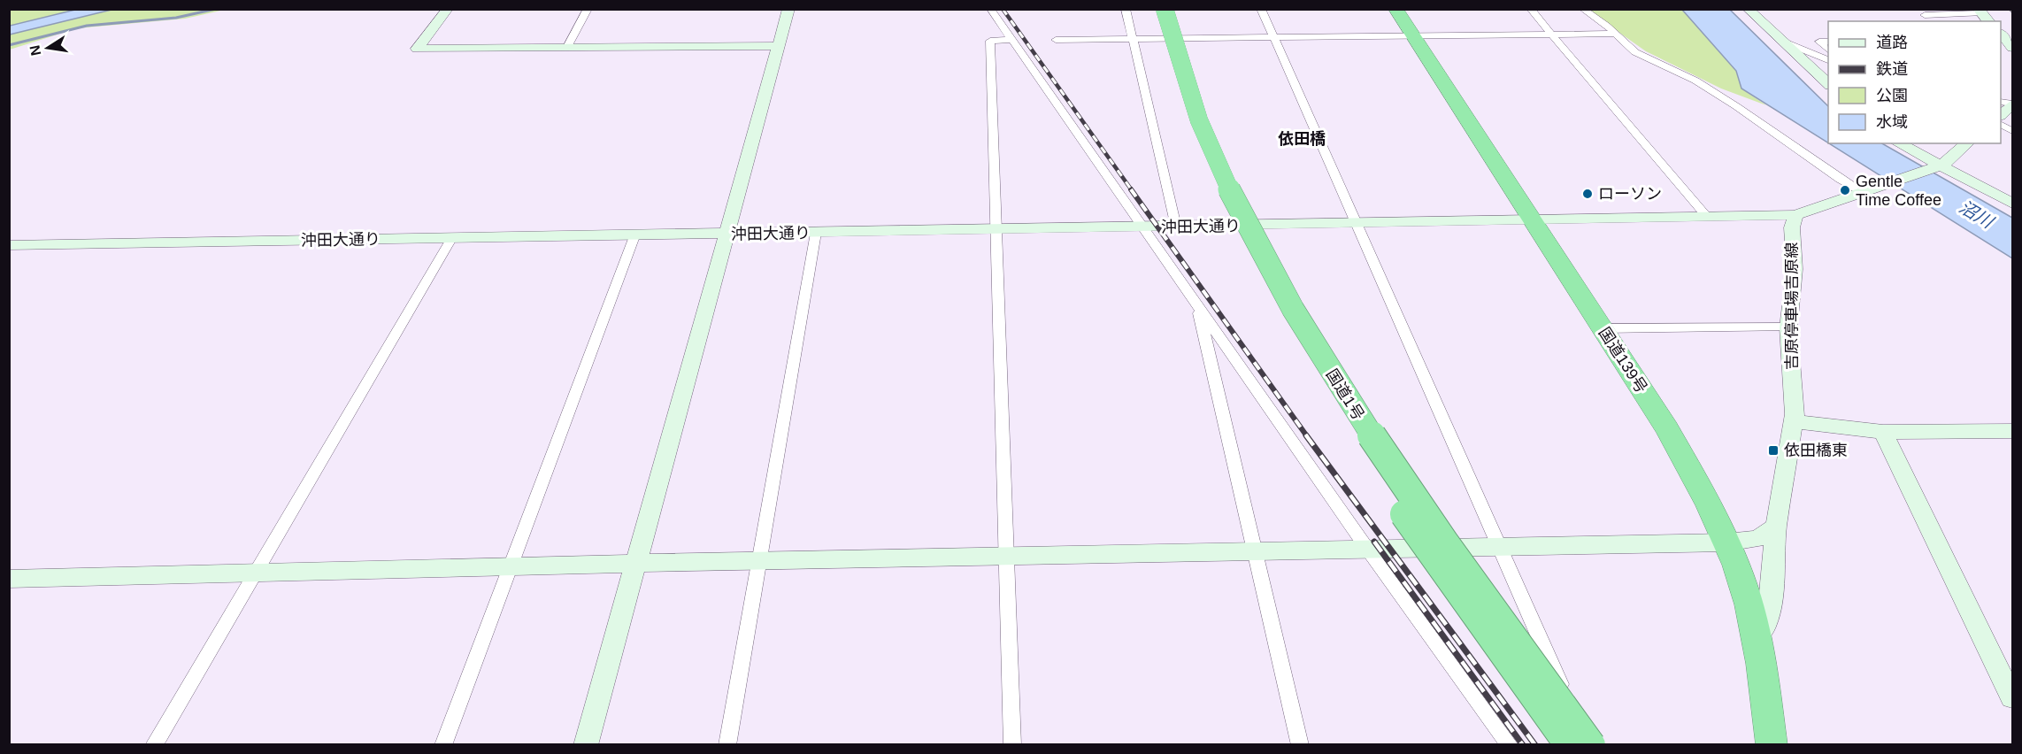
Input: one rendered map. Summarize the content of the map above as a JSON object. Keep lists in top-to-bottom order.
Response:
{
  "streets": {
    "highway": ["国道139号", "国道1号"],
    "street": ["沖田大通り", "吉原停車場吉原線"]
  },
  "crossings": [
    ["沖田大通り", "吉原停車場吉原線"],
    ["沖田大通り", "国道139号"],
    ["吉原停車場吉原線", "国道139号"]
  ],
  "districts": ["依田橋"],
  "water": ["沼川"],
  "places": {
    "other": ["Gentle Time Coffee", "ローソン"],
    "transit": ["依田橋東"]
  },
  "legend": [
    "道路",
    "鉄道",
    "公園",
    "水域"
  ],
  "north": "left"
}
